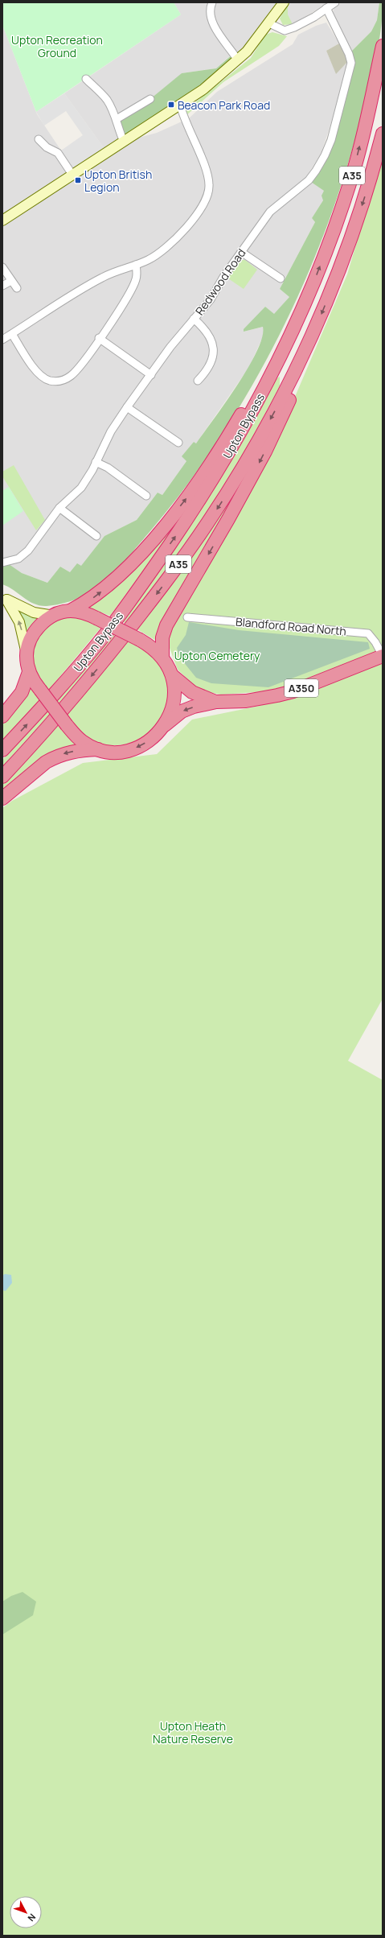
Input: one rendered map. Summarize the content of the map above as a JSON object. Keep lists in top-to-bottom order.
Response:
{
  "streets": {
    "highway": [
      "A35",
      "Upton Bypass",
      "Blandford Road North",
      "A350"
    ],
    "street": ["Redwood Road"]
  },
  "crossings": [
    ["A35", "Upton Bypass"]
  ],
  "parks": ["Upton Recreation Ground", "Upton Cemetery", "Upton Heath Nature Reserve"],
  "places": {
    "transit": ["Beacon Park Road", "Upton British Legion"]
  },
  "north": "bottom right"
}
